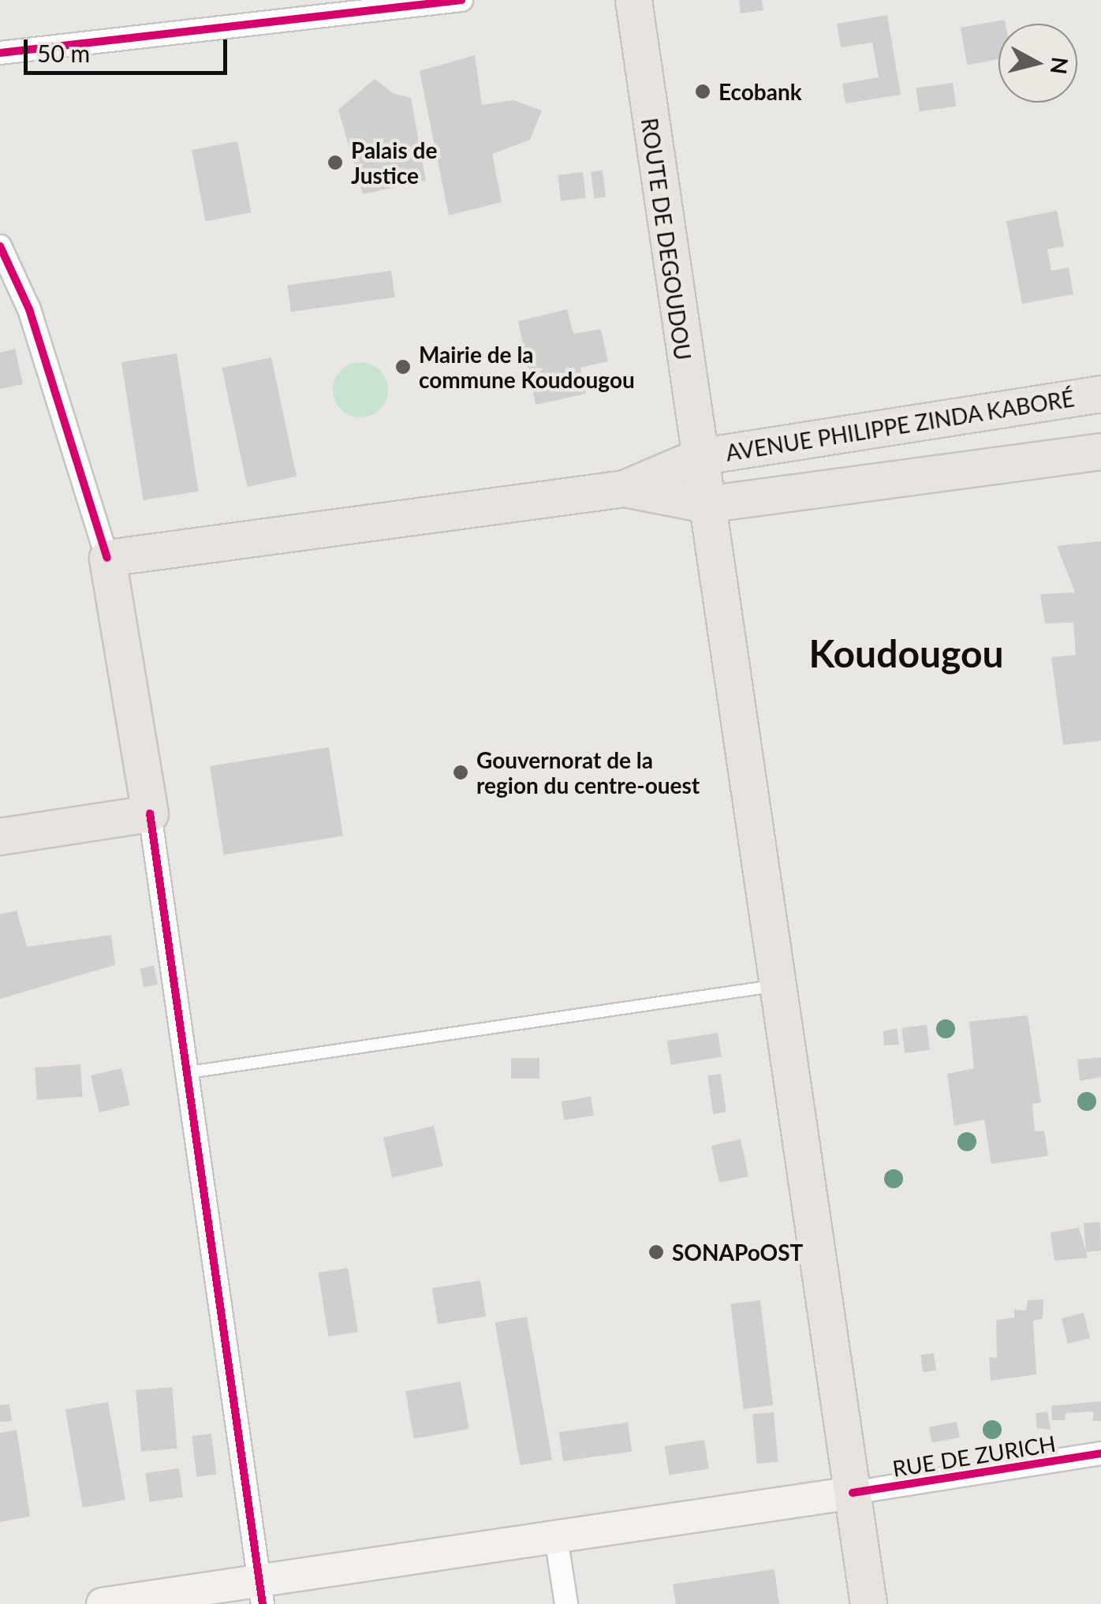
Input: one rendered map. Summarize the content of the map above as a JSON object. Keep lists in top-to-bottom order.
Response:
{
  "streets": {
    "main road": ["ROUTE DE DEGOUDOU", "AVENUE PHILIPPE ZINDA KABORÉ", "RUE DE ZURICH"]
  },
  "crossings": [
    ["ROUTE DE DEGOUDOU", "AVENUE PHILIPPE ZINDA KABORÉ"],
    ["ROUTE DE DEGOUDOU", "RUE DE ZURICH"]
  ],
  "districts": ["Koudougou"],
  "places": [
    "Ecobank",
    "Palais de Justice",
    "Mairie de la commune Koudougou",
    "Gouvernorat de la region du centre-ouest",
    "SONAPoOST"
  ],
  "scale_bar": "50 m",
  "north": "right"
}
